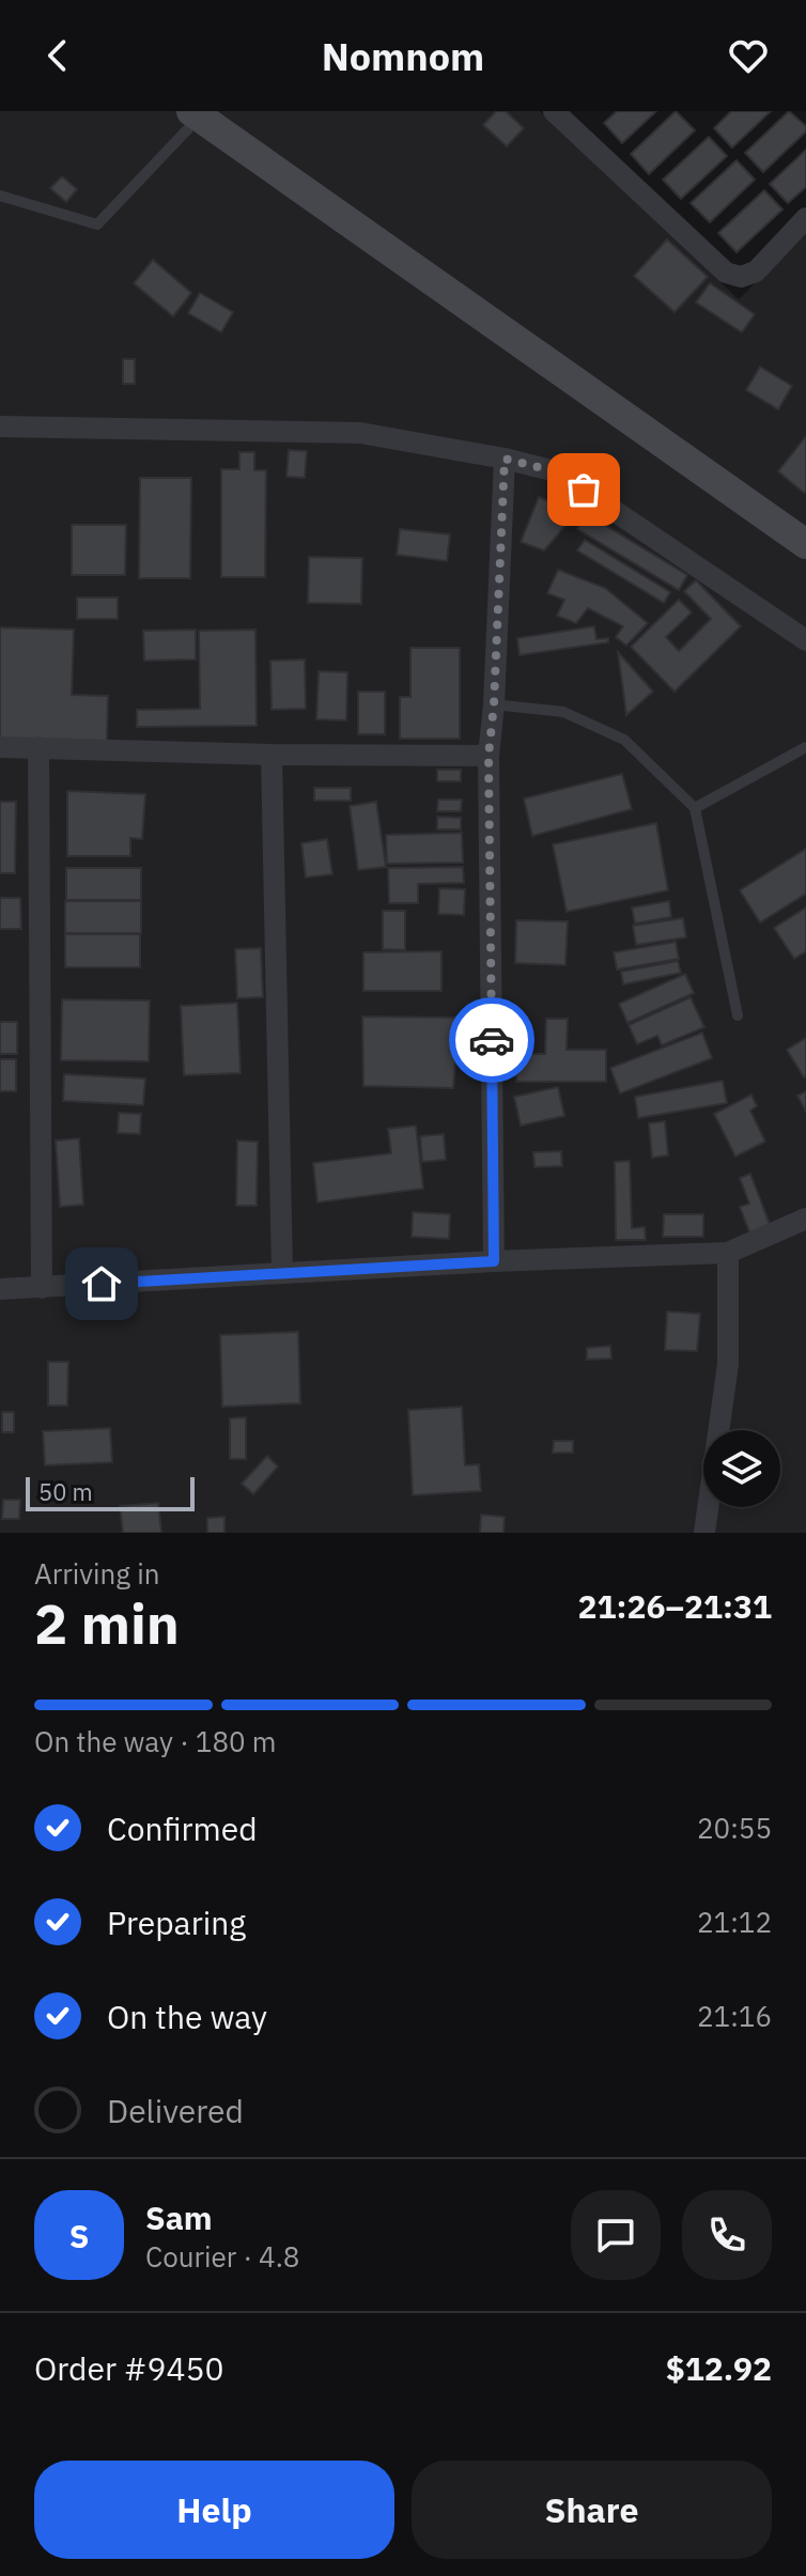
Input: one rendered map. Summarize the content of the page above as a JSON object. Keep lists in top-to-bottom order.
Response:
{
  "scale_bar": "50 m",
  "page": {
    "header": "Nomnom",
    "scale": "50 m",
    "heading": ["2 min", "Arriving in", "21:26–21:31"],
    "panel": [
      "Sam",
      "Courier · 4.8",
      "Order #9450",
      "$12.92"
    ],
    "bar": "On the way · 180 m",
    "list": [
      ["Confirmed", "20:55"],
      ["Preparing", "21:12"],
      ["On the way", "21:16"],
      "Delivered"
    ],
    "round": "S",
    "buttons": ["Help", "Share"]
  }
}
